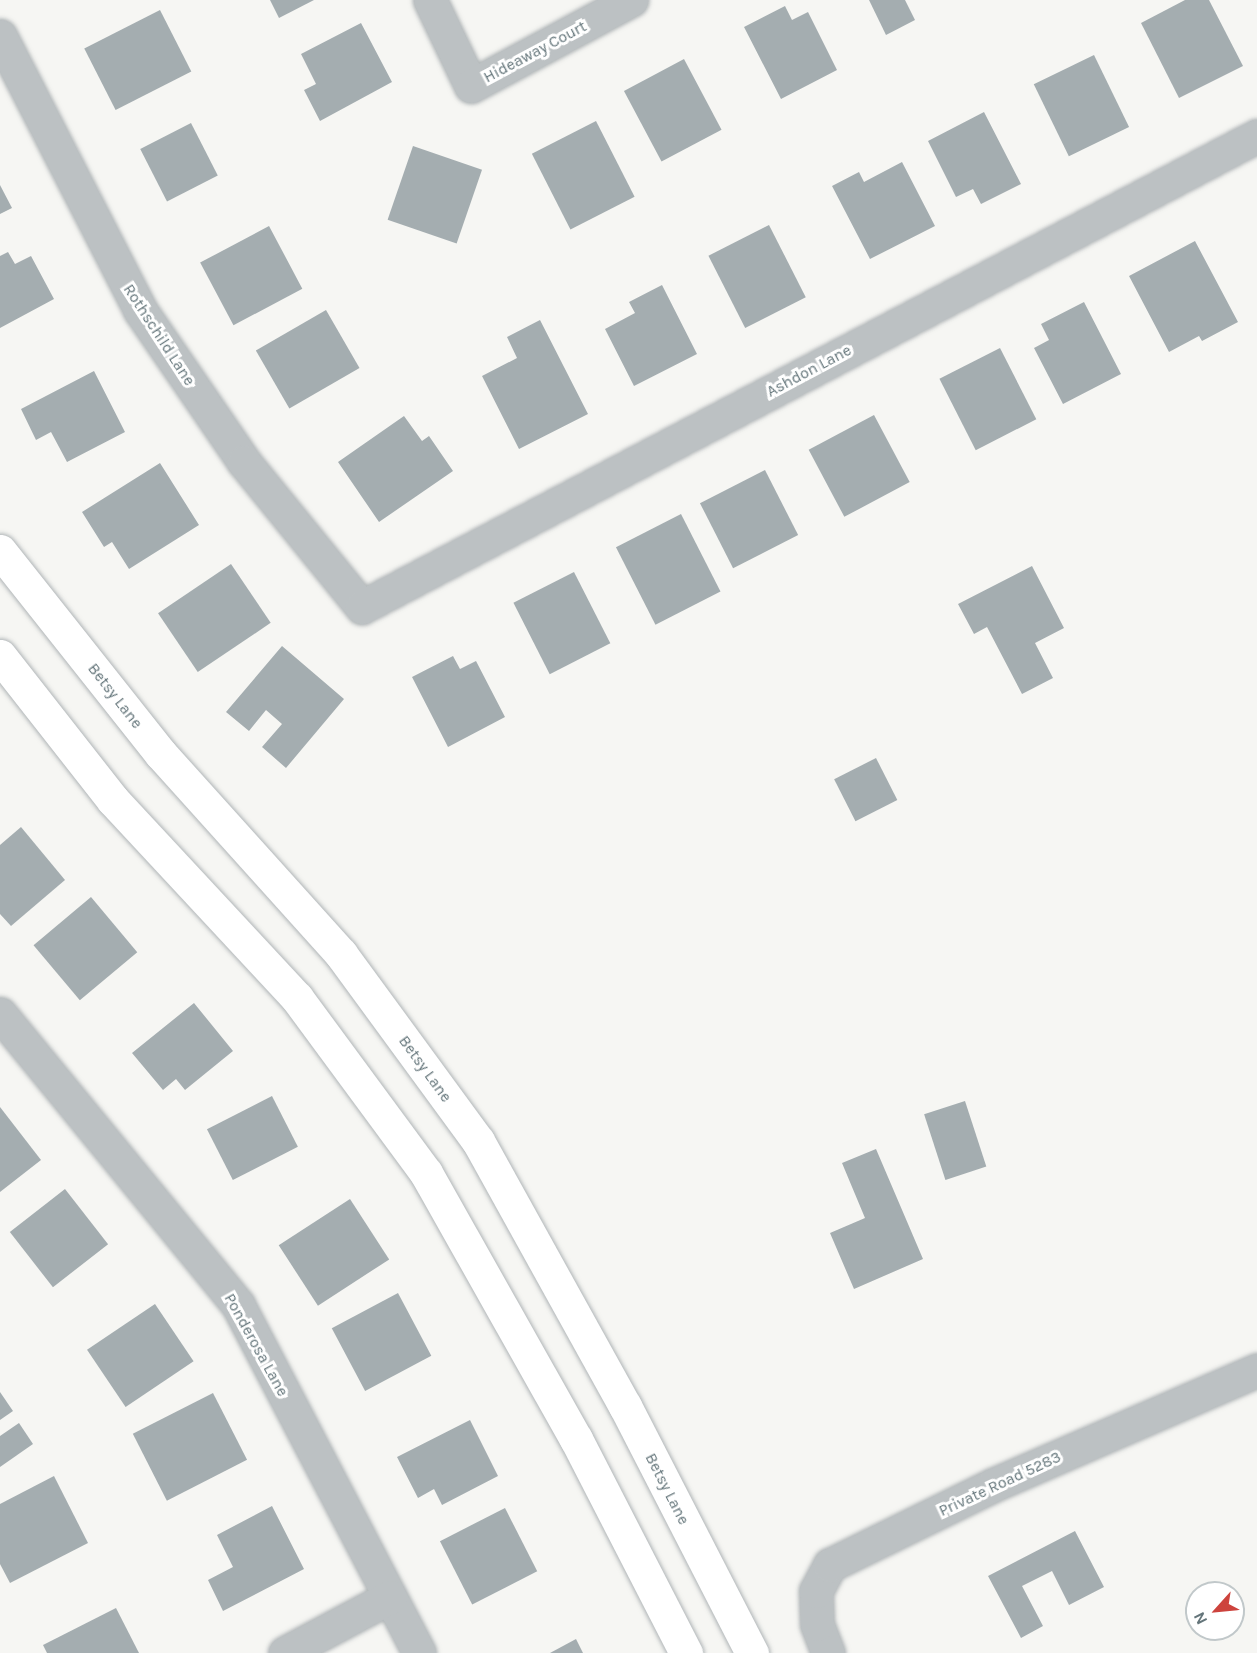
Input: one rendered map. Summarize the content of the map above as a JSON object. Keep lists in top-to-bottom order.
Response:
{
  "streets": {
    "main road": ["Betsy Lane"],
    "street": [
      "Hideaway Court",
      "Rothschild Lane",
      "Ashdon Lane",
      "Ponderosa Lane",
      "Private Road 5283"
    ]
  },
  "crossings": [
    ["Rothschild Lane", "Ashdon Lane"]
  ],
  "north": "bottom left"
}
